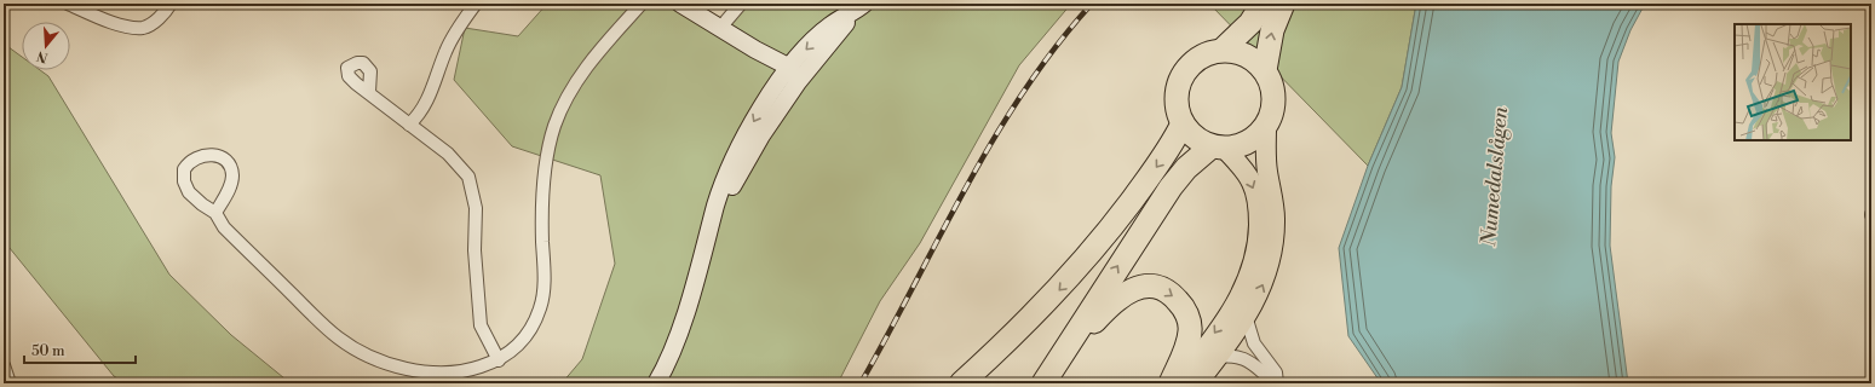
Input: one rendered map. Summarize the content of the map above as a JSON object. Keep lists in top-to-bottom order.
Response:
{
  "water": ["Numedalslågen"],
  "scale_bar": "50 m",
  "north": "bottom"
}
